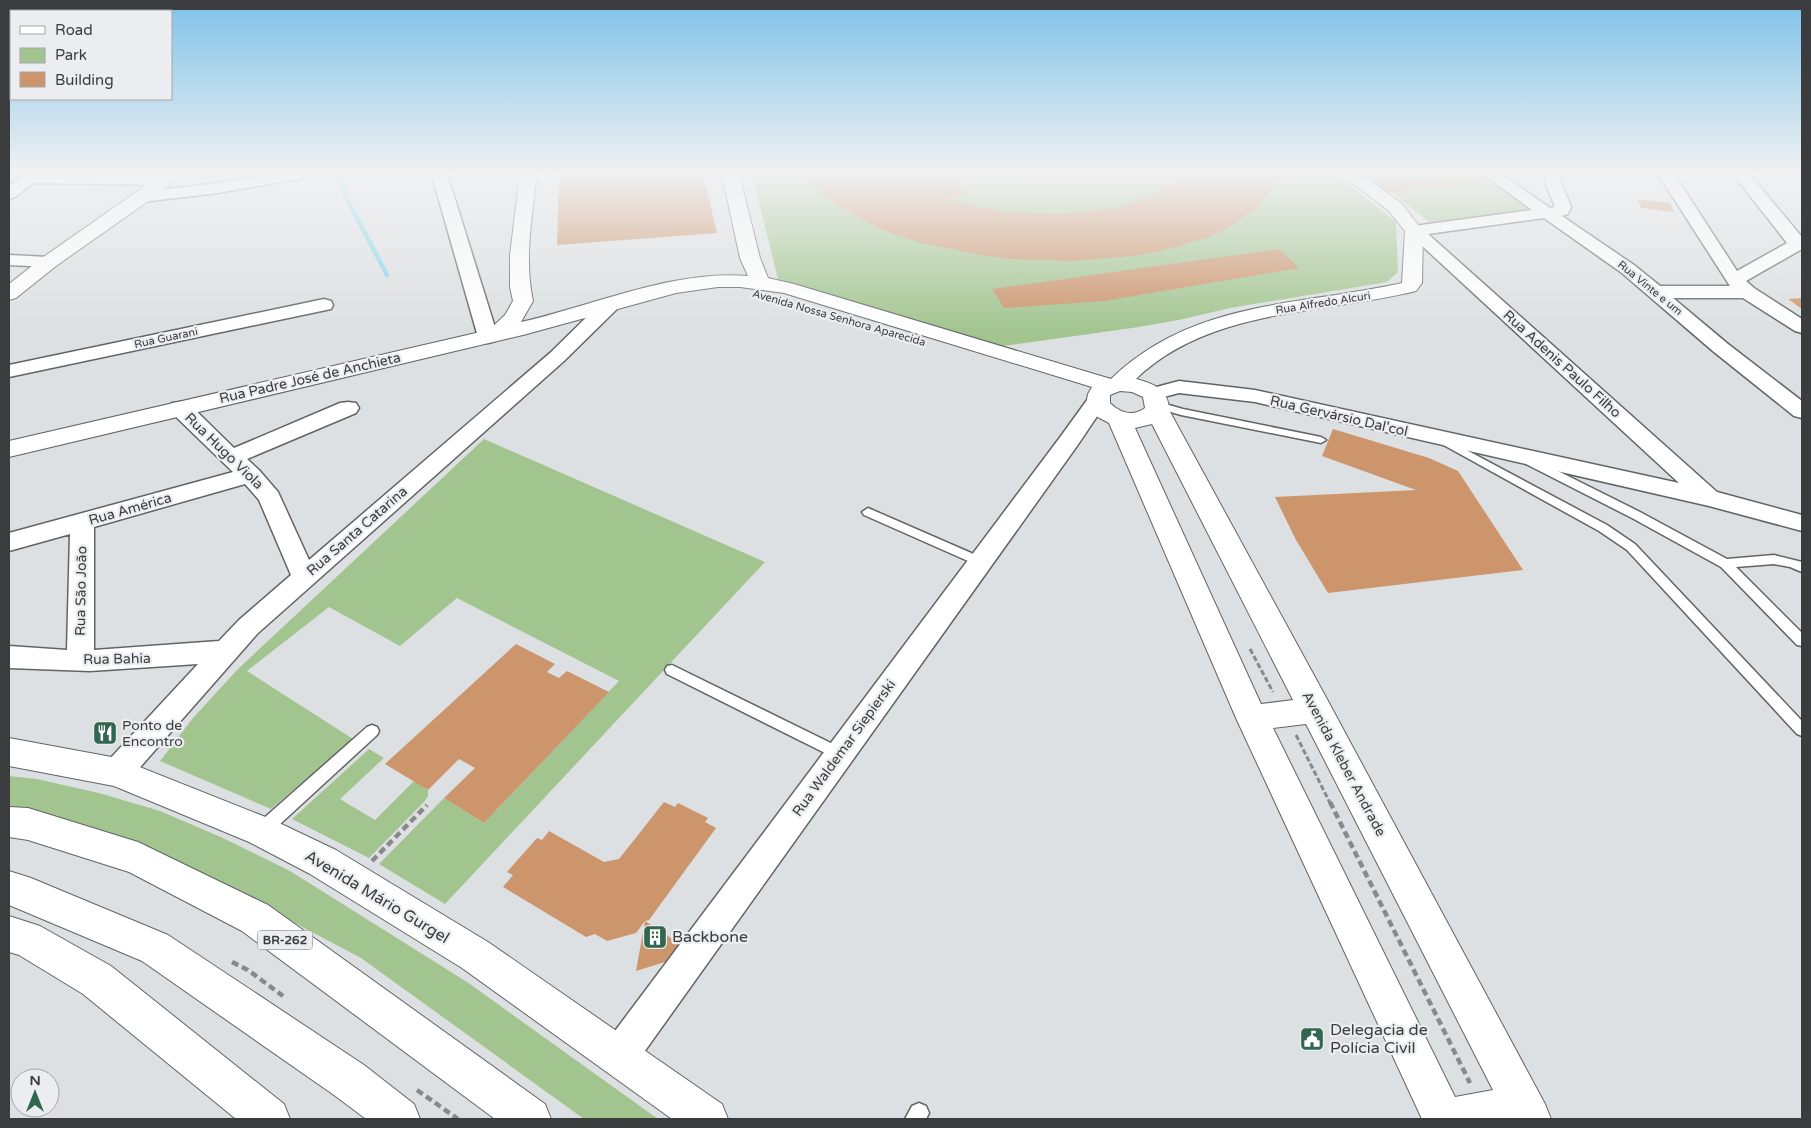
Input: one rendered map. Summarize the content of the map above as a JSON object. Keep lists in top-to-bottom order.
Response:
{
  "streets": {
    "street": [
      "Rua Vinte e um",
      "Rua Alfredo Alcuri",
      "Avenida Nossa Senhora Aparecida",
      "Rua Guarani",
      "Rua Adenis Paulo Filho",
      "Rua Padre José de Anchieta",
      "Rua Gervársio Dal'col",
      "Rua Hugo Viola",
      "Rua América",
      "Rua Santa Catarina",
      "Rua São João",
      "Rua Bahia",
      "Rua Waldemar Siepierski",
      "Avenida Kleber Andrade",
      "Avenida Mário Gurgel",
      "BR-262"
    ]
  },
  "crossings": [
    ["Rua Alfredo Alcuri", "Avenida Nossa Senhora Aparecida"],
    ["Rua Alfredo Alcuri", "Rua Adenis Paulo Filho"],
    ["Rua Alfredo Alcuri", "Rua Gervársio Dal'col"],
    ["Rua Alfredo Alcuri", "Rua Waldemar Siepierski"],
    ["Rua Alfredo Alcuri", "Avenida Kleber Andrade"],
    ["Avenida Nossa Senhora Aparecida", "Rua Padre José de Anchieta"],
    ["Avenida Nossa Senhora Aparecida", "Rua Santa Catarina"],
    ["Avenida Nossa Senhora Aparecida", "Rua Waldemar Siepierski"],
    ["Rua Adenis Paulo Filho", "Rua Gervársio Dal'col"],
    ["Rua Padre José de Anchieta", "Rua Hugo Viola"],
    ["Rua Padre José de Anchieta", "Rua Santa Catarina"],
    ["Rua Gervársio Dal'col", "Avenida Kleber Andrade"],
    ["Rua Hugo Viola", "Rua América"],
    ["Rua Hugo Viola", "Rua Santa Catarina"],
    ["Rua América", "Rua São João"],
    ["Rua Santa Catarina", "Rua Bahia"],
    ["Rua Santa Catarina", "Avenida Mário Gurgel"],
    ["Rua São João", "Rua Bahia"],
    ["Rua Waldemar Siepierski", "Avenida Mário Gurgel"]
  ],
  "places": {
    "restaurant": ["Ponto de Encontro"],
    "building": ["Backbone"],
    "public building": ["Delegacia de Polícia Civil"]
  },
  "legend": ["Road", "Park", "Building"],
  "north": "top"
}
